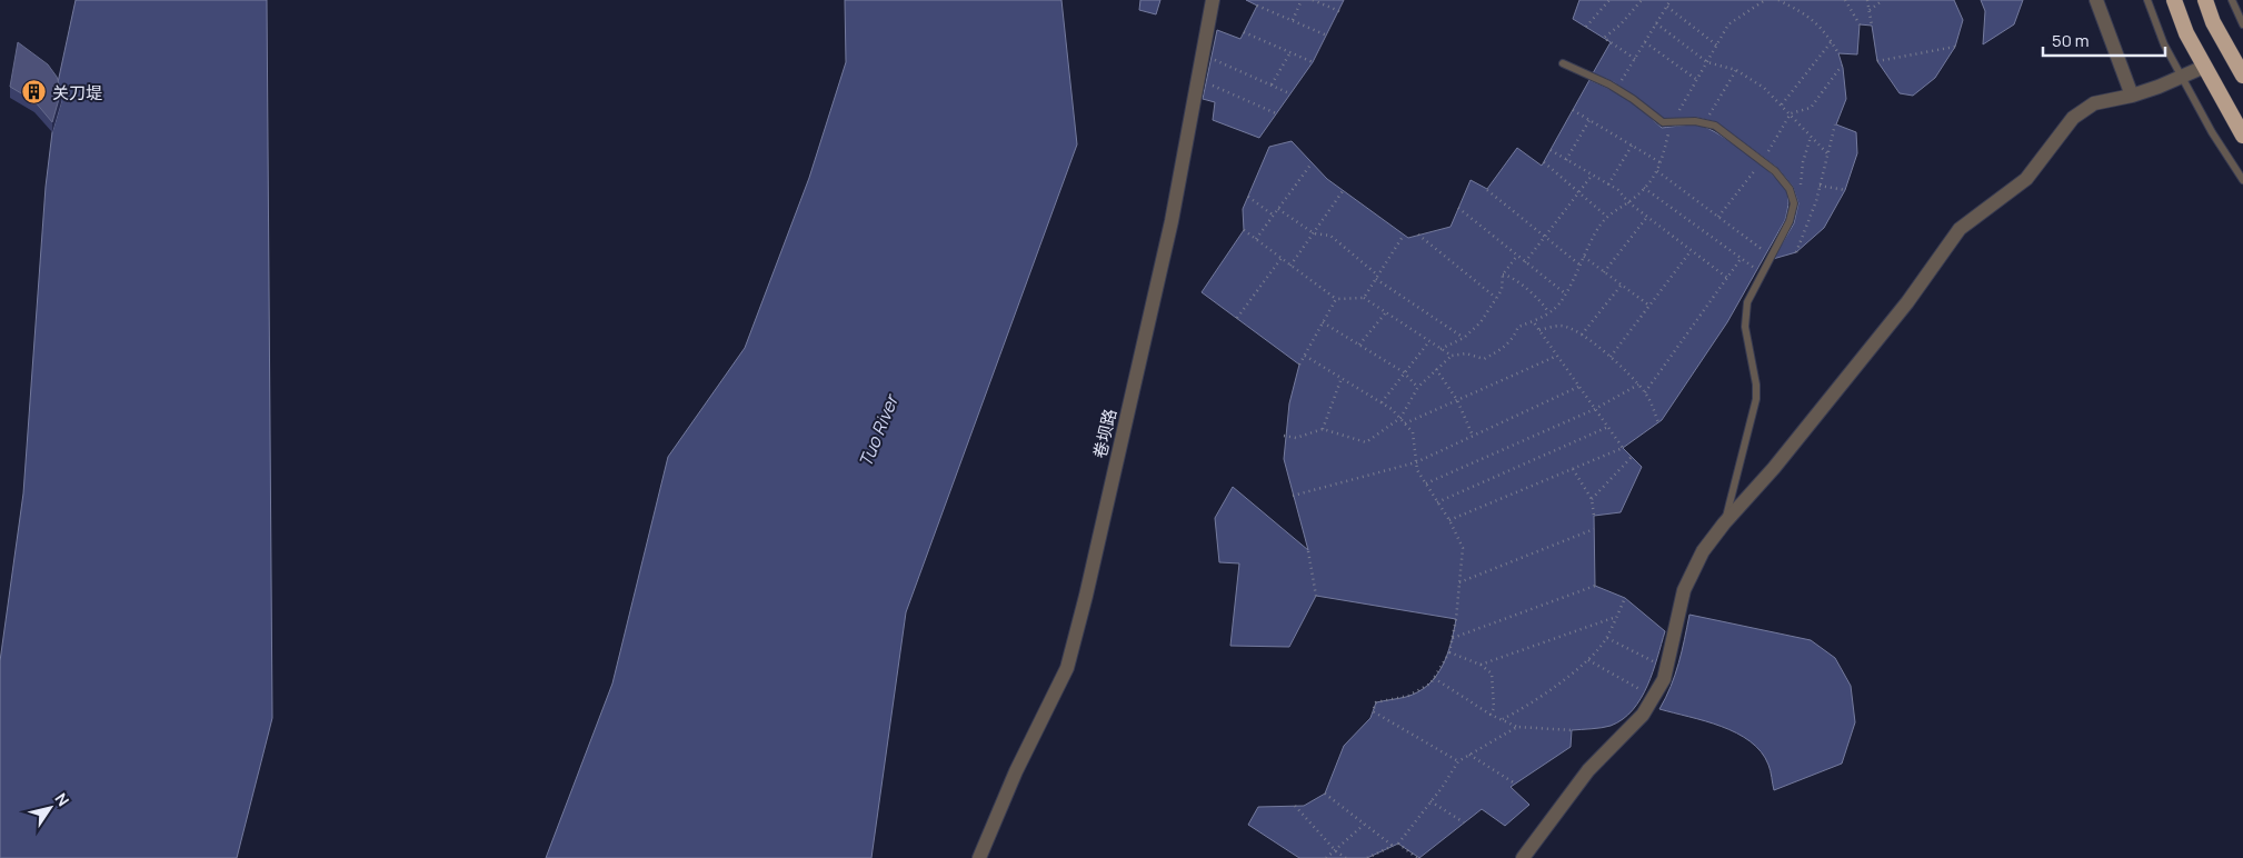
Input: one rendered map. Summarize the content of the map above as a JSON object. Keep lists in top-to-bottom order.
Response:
{
  "streets": {
    "street": ["卷坝路"]
  },
  "water": ["Tuo River"],
  "places": {
    "building": ["关刀堤"]
  },
  "scale_bar": "50 m",
  "north": "top right"
}
